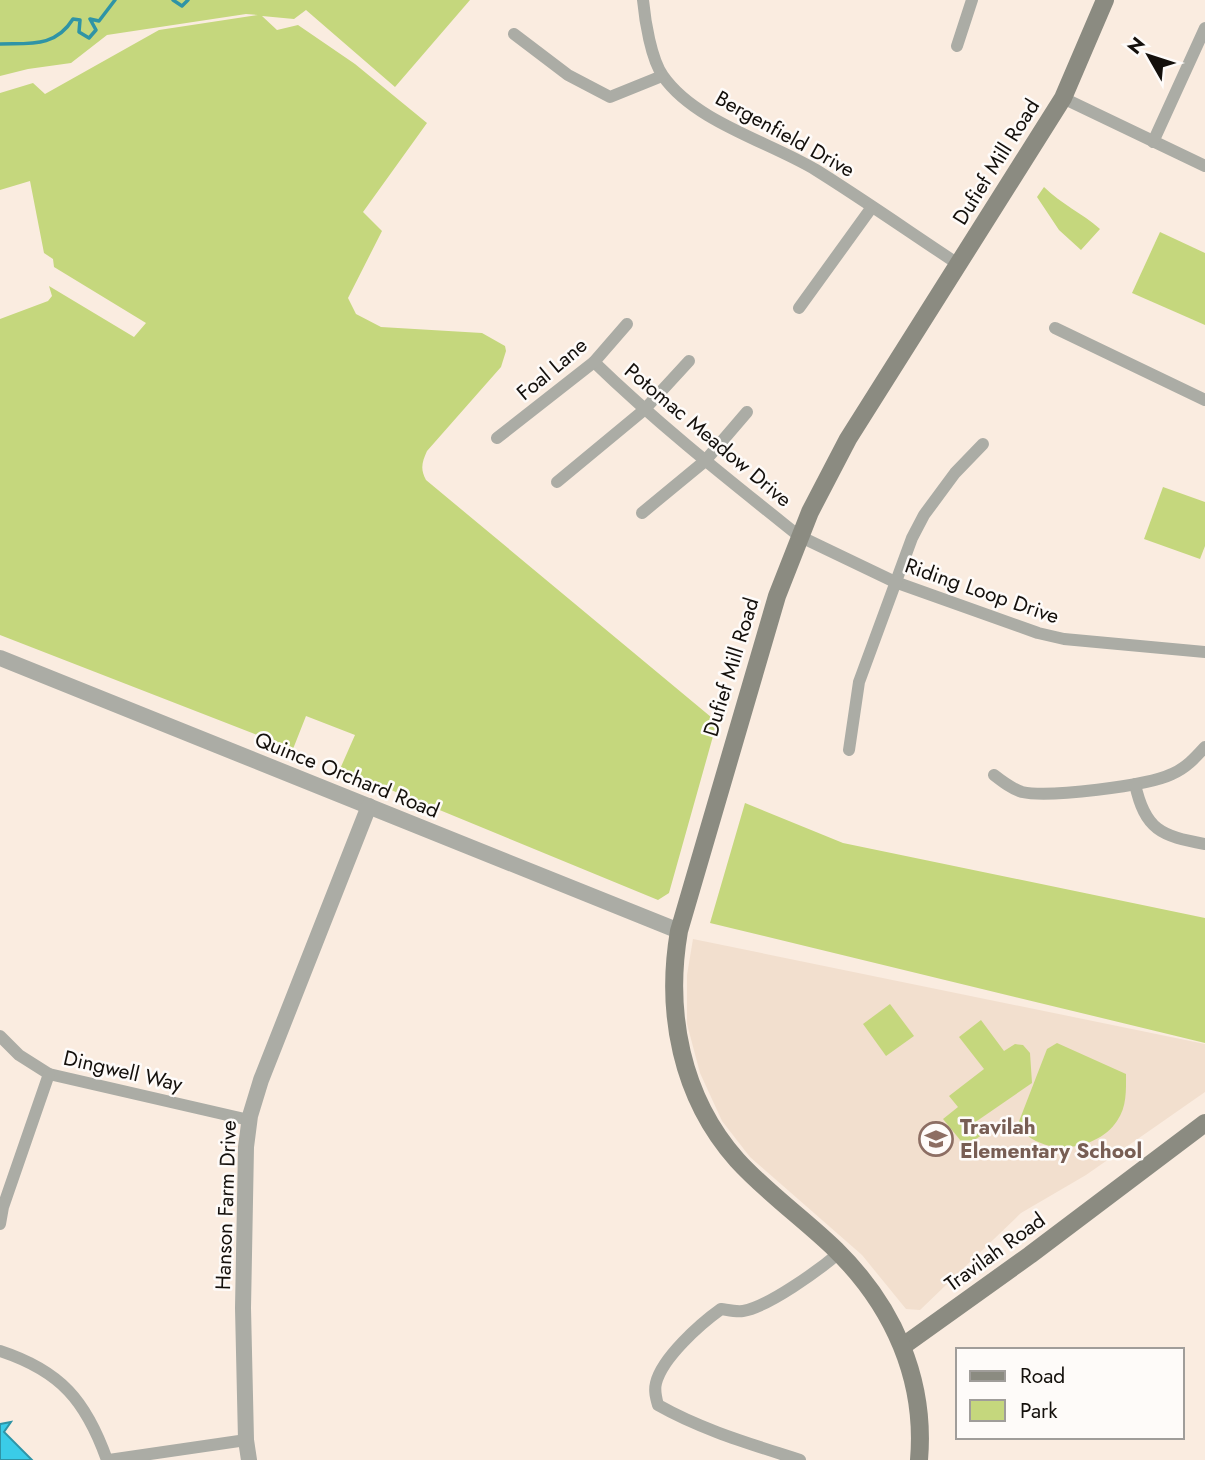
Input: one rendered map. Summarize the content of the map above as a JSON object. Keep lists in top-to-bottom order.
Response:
{
  "streets": {
    "main road": ["Dufief Mill Road", "Travilah Road"],
    "street": [
      "Bergenfield Drive",
      "Foal Lane",
      "Potomac Meadow Drive",
      "Riding Loop Drive",
      "Quince Orchard Road",
      "Dingwell Way",
      "Hanson Farm Drive"
    ]
  },
  "crossings": [
    ["Bergenfield Drive", "Dufief Mill Road"],
    ["Dufief Mill Road", "Potomac Meadow Drive"],
    ["Dufief Mill Road", "Riding Loop Drive"],
    ["Dufief Mill Road", "Quince Orchard Road"],
    ["Dufief Mill Road", "Travilah Road"],
    ["Foal Lane", "Potomac Meadow Drive"],
    ["Potomac Meadow Drive", "Riding Loop Drive"],
    ["Quince Orchard Road", "Hanson Farm Drive"],
    ["Dingwell Way", "Hanson Farm Drive"]
  ],
  "places": {
    "school or university": ["Travilah Elementary School"]
  },
  "legend": ["Road", "Park"],
  "north": "top left"
}
